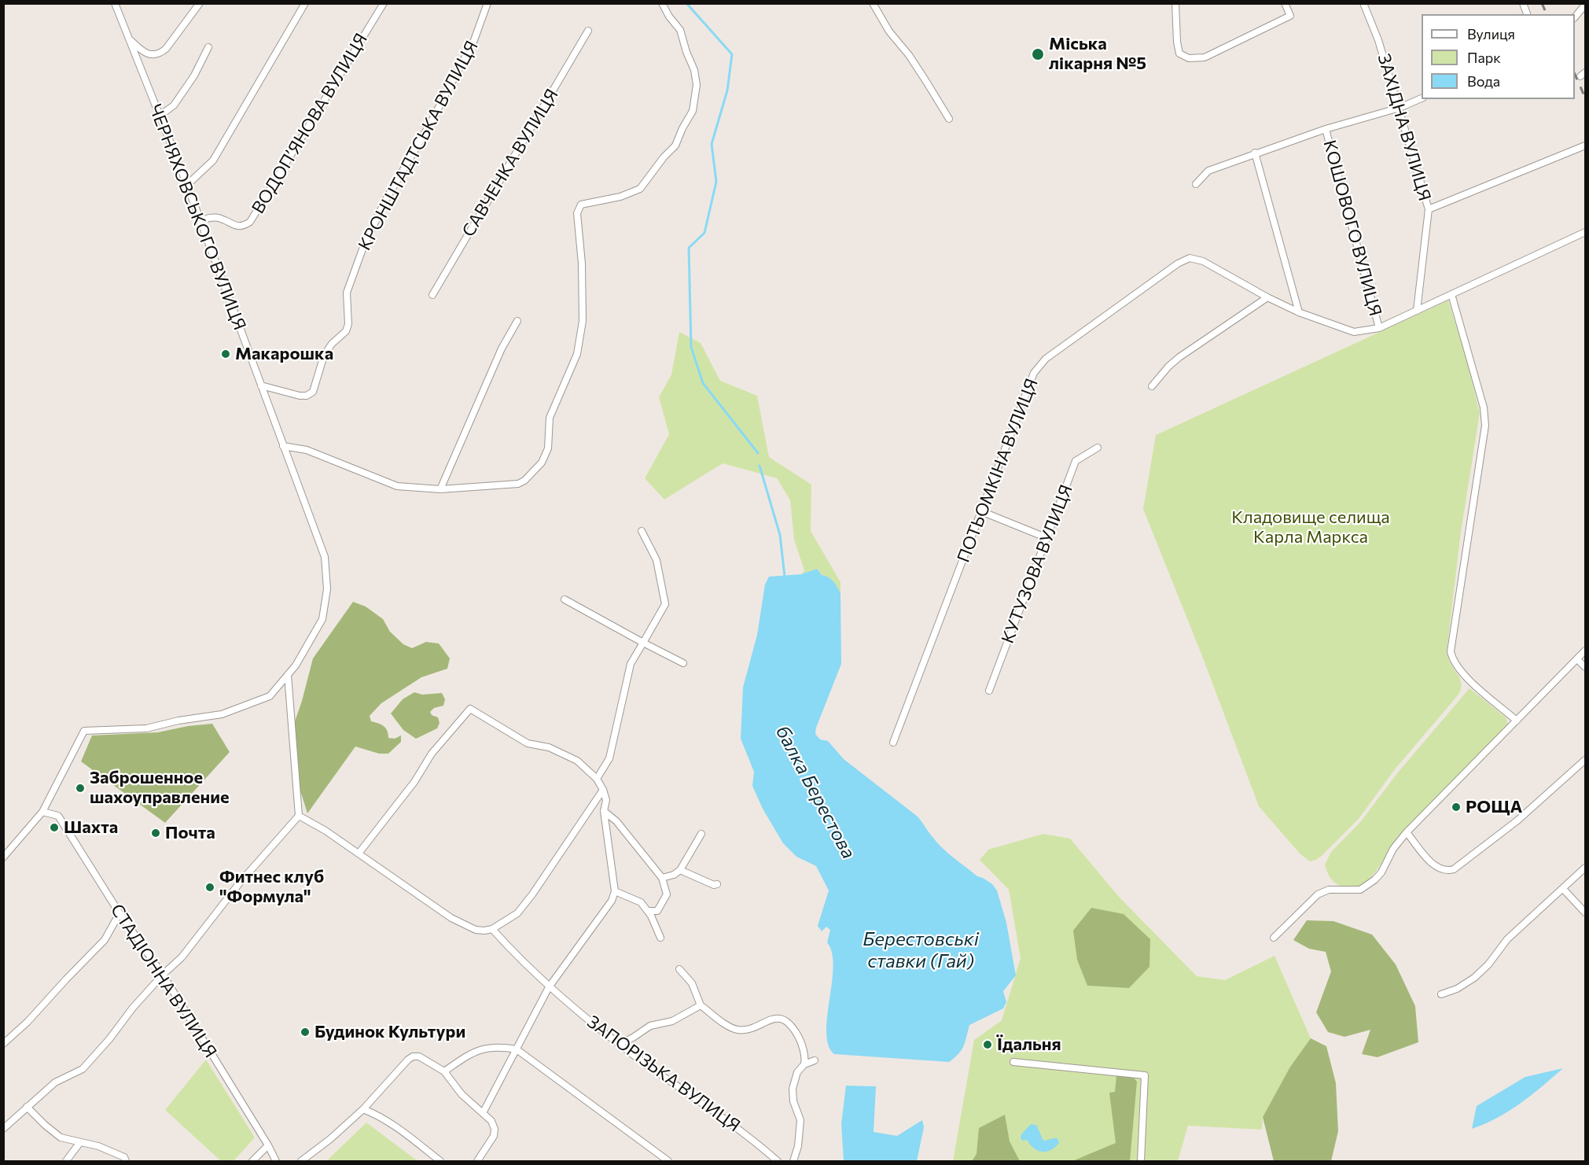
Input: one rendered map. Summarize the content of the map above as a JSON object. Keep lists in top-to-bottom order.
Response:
{
  "streets": {
    "street": [
      "ВОДОП’ЯНОВА ВУЛИЦЯ",
      "ЗАХІДНА ВУЛИЦЯ",
      "КРОНШТАДТСЬКА ВУЛИЦЯ",
      "САВЧЕНКА ВУЛИЦЯ",
      "ЧЕРНЯХОВСЬКОГО ВУЛИЦЯ",
      "КОШОВОГО ВУЛИЦЯ",
      "ПОТЬОМКІНА ВУЛИЦЯ",
      "КУТУЗОВА ВУЛИЦЯ",
      "СТАДІОННА ВУЛИЦЯ",
      "ЗАПОРІЗЬКА ВУЛИЦЯ"
    ]
  },
  "crossings": [
    ["ВОДОП’ЯНОВА ВУЛИЦЯ", "ЧЕРНЯХОВСЬКОГО ВУЛИЦЯ"],
    ["ЗАХІДНА ВУЛИЦЯ", "ПОТЬОМКІНА ВУЛИЦЯ"],
    ["КРОНШТАДТСЬКА ВУЛИЦЯ", "ЧЕРНЯХОВСЬКОГО ВУЛИЦЯ"],
    ["ЧЕРНЯХОВСЬКОГО ВУЛИЦЯ", "СТАДІОННА ВУЛИЦЯ"],
    ["КОШОВОГО ВУЛИЦЯ", "ПОТЬОМКІНА ВУЛИЦЯ"]
  ],
  "water": ["балка Берестова", "Берестовські ставки (Гай)"],
  "parks": ["Кладовище селища Карла Маркса"],
  "places": [
    "Міська лікарня №5",
    "Макарошка",
    "Заброшенное шахоуправление",
    "РОЩА",
    "Шахта",
    "Почта",
    "Фитнес клуб \"Формула\"",
    "Будинок Культури",
    "Їдальня"
  ],
  "legend": ["Вулиця", "Парк", "Вода"]
}
